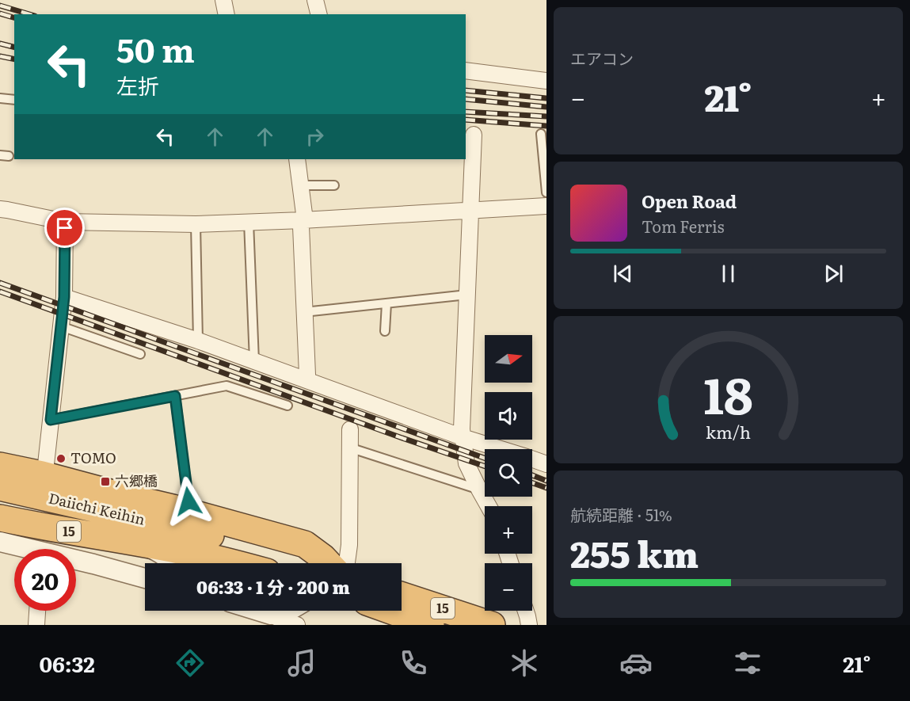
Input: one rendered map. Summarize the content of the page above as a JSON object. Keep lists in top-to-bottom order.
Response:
{
  "streets": {
    "highway": ["Daiichi Keihin", "15"]
  },
  "places": {
    "other": ["TOMO"],
    "transit": ["六郷橋"]
  },
  "north": "right",
  "page": {
    "tile": [
      "エアコン",
      ["航続距離 · 51%", "255 km"]
    ],
    "turn": ["50 m", "左折"],
    "heat": ["−", "21°", "+"],
    "song": ["Open Road", "Tom Ferris"],
    "map_buttons": ["+", "−"],
    "limit": "20",
    "trip": "06:33 · 1 分 · 200 m",
    "tabs": ["06:32", "21°"],
    "gauge": ["18", "km/h"]
  }
}
